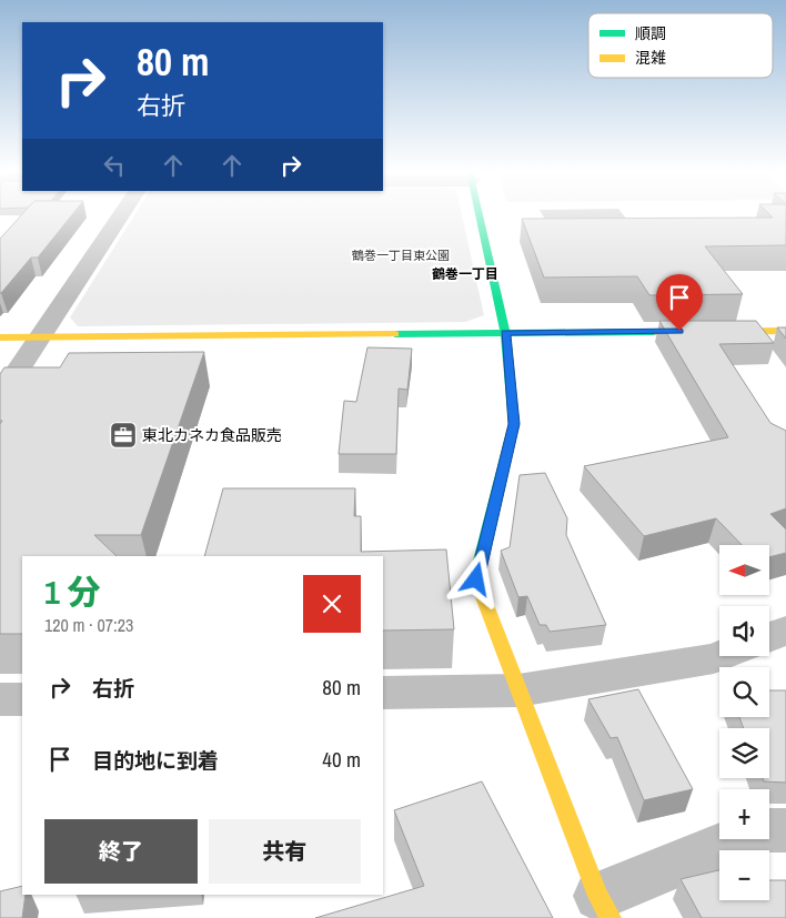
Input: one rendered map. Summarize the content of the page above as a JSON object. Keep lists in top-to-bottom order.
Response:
{
  "districts": ["鶴巻一丁目"],
  "parks": ["鶴巻一丁目東公園"],
  "places": {
    "office": ["東北カネカ食品販売"]
  },
  "legend": ["順調", "混雑"],
  "north": "left",
  "page": {
    "turn": ["80 m", "右折"],
    "map_buttons": ["+", "−"],
    "heading": ["1 分", "120 m · 07:23"],
    "list": [
      {
        "name": "右折",
        "value": "80 m"
      },
      {
        "name": "目的地に到着",
        "value": "40 m"
      }
    ],
    "buttons": ["終了", "共有"]
  }
}
